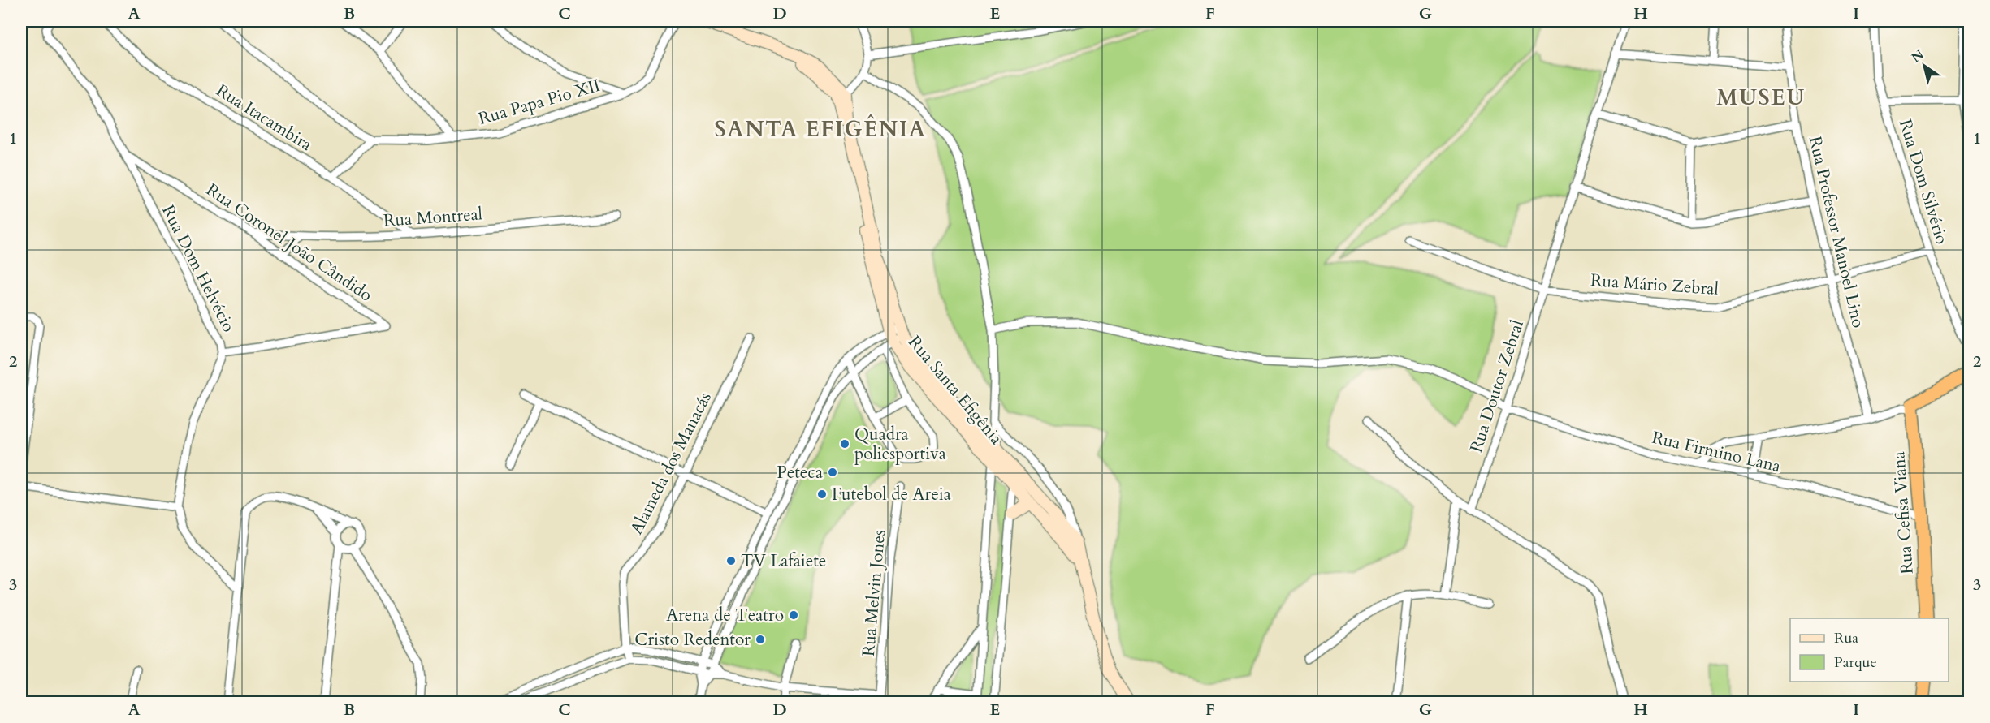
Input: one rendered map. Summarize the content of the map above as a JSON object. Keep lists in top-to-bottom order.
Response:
{
  "streets": {
    "highway": ["Rua Cefisa Viana"],
    "main road": ["Rua Santa Efigênia"],
    "street": [
      "Rua Papa Pio XII",
      "Rua Itacambira",
      "Rua Dom Silvério",
      "Rua Montreal",
      "Rua Professor Manoel Lino",
      "Rua Coronel João Cândido",
      "Rua Dom Helvécio",
      "Rua Mário Zebral",
      "Rua Doutor Zebral",
      "Rua Firmino Lana",
      "Alameda dos Manacás",
      "Rua Melvin Jones"
    ]
  },
  "crossings": [
    ["Rua Itacambira", "Rua Montreal"],
    ["Rua Dom Silvério", "Rua Mário Zebral"],
    ["Rua Montreal", "Rua Coronel João Cândido"],
    ["Rua Professor Manoel Lino", "Rua Mário Zebral"],
    ["Rua Coronel João Cândido", "Rua Dom Helvécio"],
    ["Rua Mário Zebral", "Rua Doutor Zebral"],
    ["Rua Doutor Zebral", "Rua Firmino Lana"],
    ["Rua Firmino Lana", "Rua Cefisa Viana"]
  ],
  "districts": ["MUSEU", "SANTA EFIGÊNIA"],
  "places": [
    "Quadra poliesportiva",
    "Peteca",
    "Futebol de Areia",
    "TV Lafaiete",
    "Arena de Teatro",
    "Cristo Redentor"
  ],
  "legend": ["Rua", "Parque"],
  "north": "top left",
  "grid": {
    "columns": [
      "A",
      "B",
      "C",
      "D",
      "E",
      "F",
      "G",
      "H",
      "I"
    ],
    "rows": ["1", "2", "3"]
  }
}
